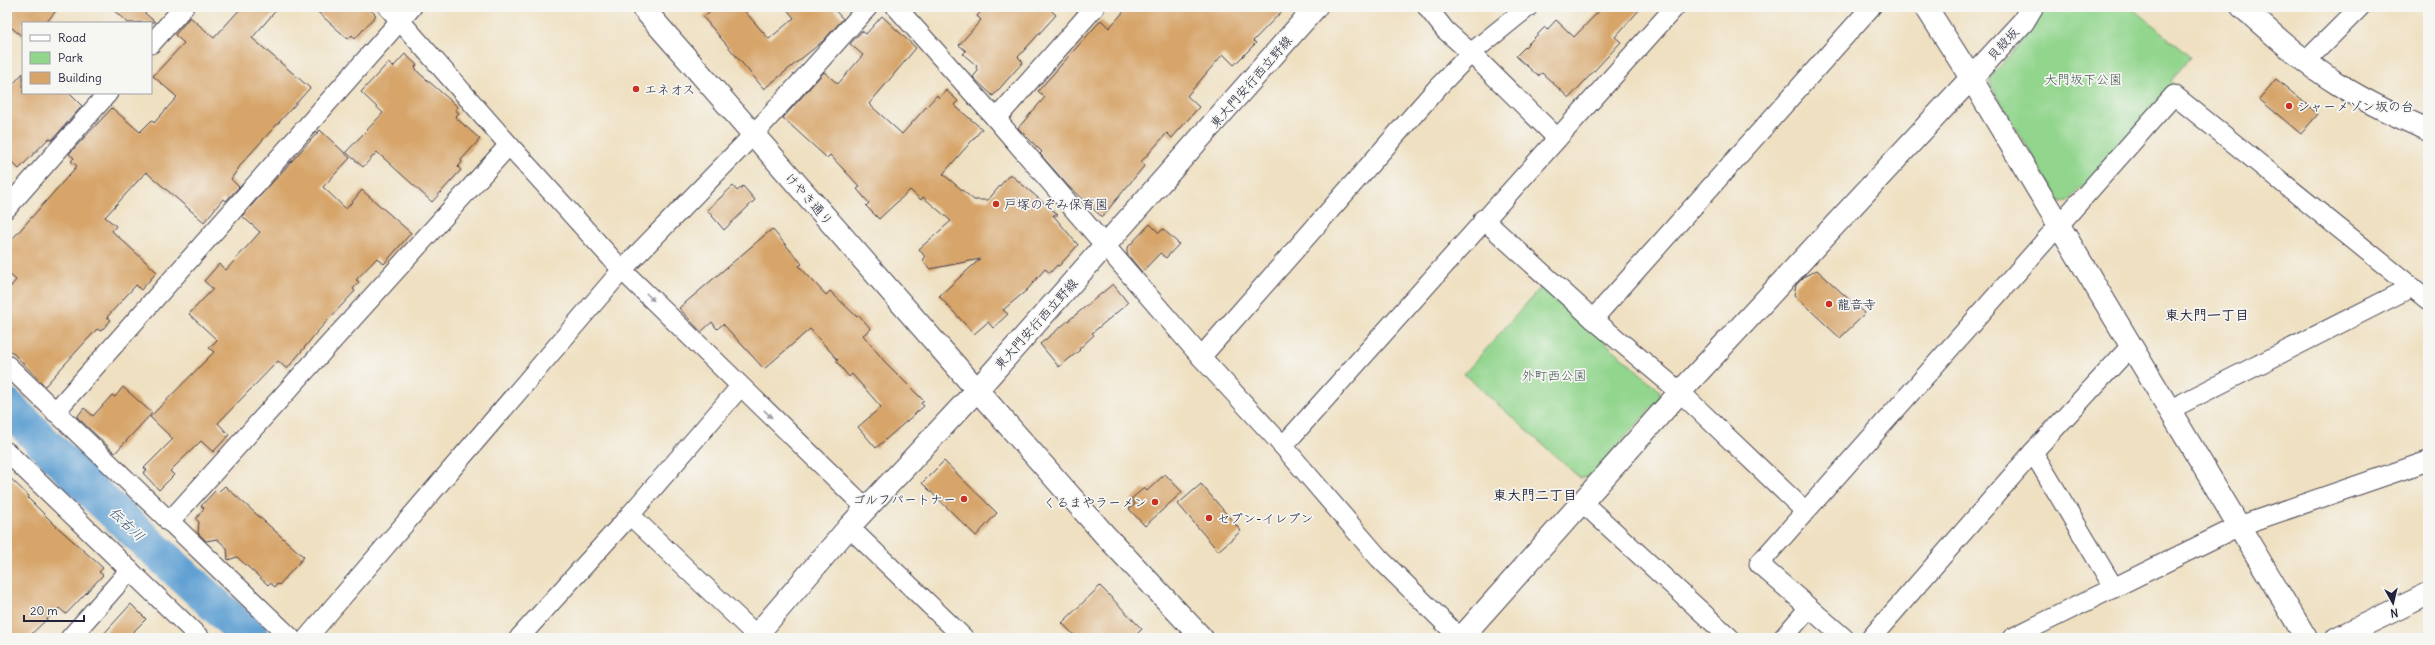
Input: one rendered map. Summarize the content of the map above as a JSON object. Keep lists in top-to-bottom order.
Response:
{
  "streets": {
    "main road": ["貝殻坂", "東大門安行西立野線", "けやき通り"]
  },
  "crossings": [
    ["東大門安行西立野線", "けやき通り"]
  ],
  "districts": ["東大門一丁目", "東大門二丁目"],
  "water": ["伝右川"],
  "parks": ["大門坂下公園", "外町西公園"],
  "places": [
    "エネオス",
    "シャーメゾン坂の台",
    "戸塚のぞみ保育園",
    "龍音寺",
    "ゴルフパートナー",
    "くるまやラーメン",
    "セブン-イレブン"
  ],
  "legend": ["Road", "Park", "Building"],
  "scale_bar": "20 m",
  "north": "bottom"
}
